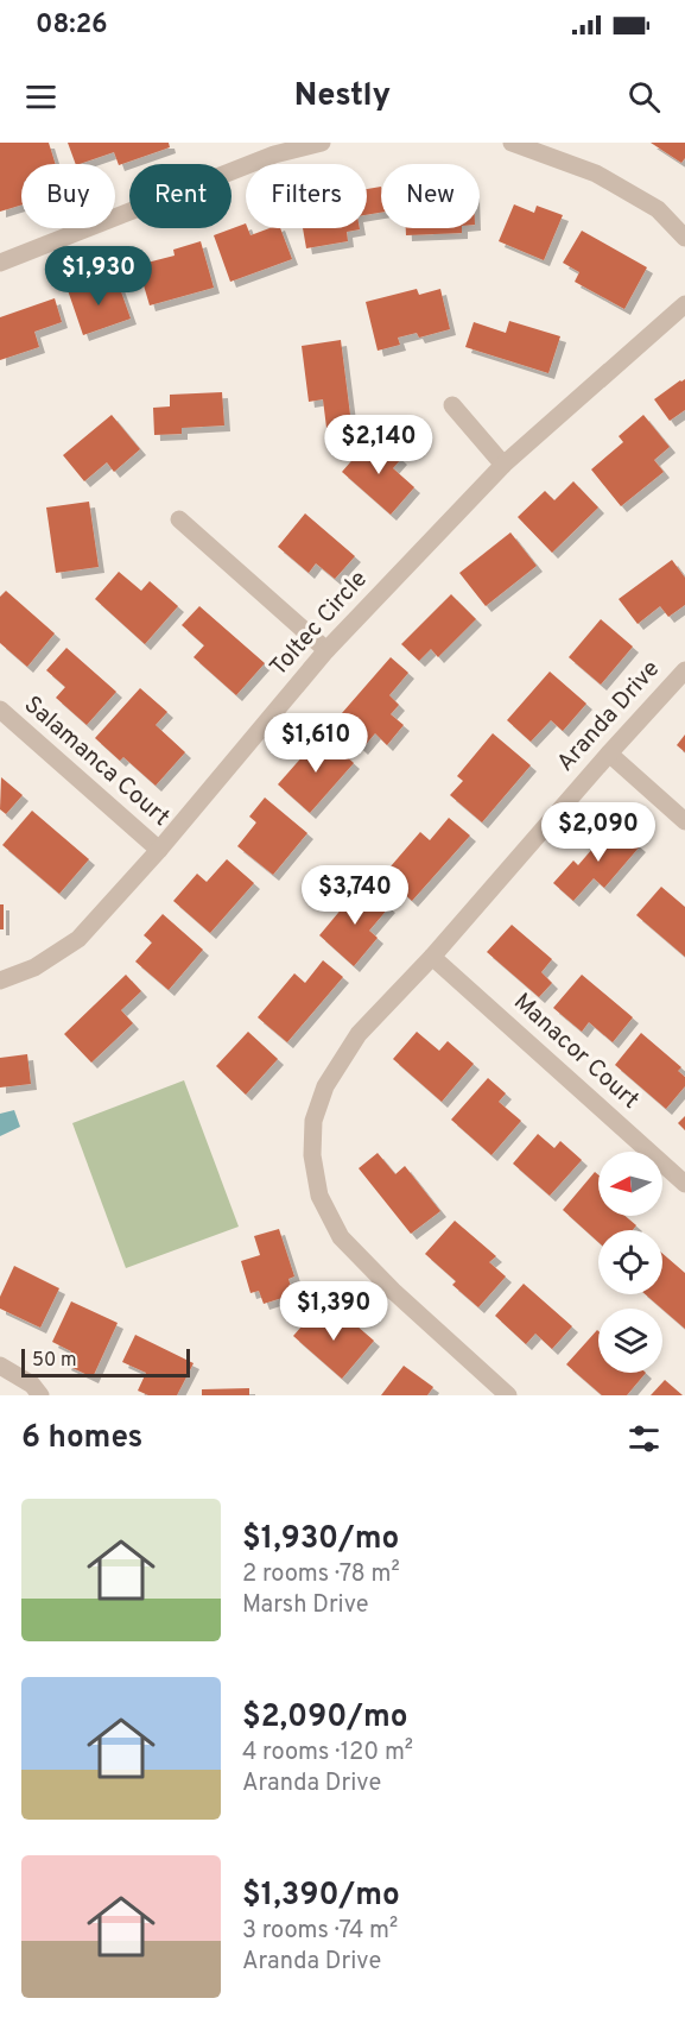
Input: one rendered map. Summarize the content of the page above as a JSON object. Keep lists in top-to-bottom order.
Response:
{
  "streets": {
    "street": [
      "Toltec Circle",
      "Aranda Drive",
      "Salamanca Court",
      "Manacor Court"
    ]
  },
  "crossings": [
    ["Toltec Circle", "Salamanca Court"],
    ["Aranda Drive", "Manacor Court"]
  ],
  "scale_bar": "50 m",
  "north": "left",
  "page": {
    "status": "08:26",
    "header": "Nestly",
    "chip": [
      "Buy",
      "Rent",
      "Filters",
      "New"
    ],
    "price": [
      "$1,930",
      "$2,140",
      "$1,610",
      "$2,090",
      "$3,740",
      "$1,390"
    ],
    "scale": "50 m",
    "heading": "6 homes",
    "list": [
      {
        "name": "$1,930/mo",
        "note": "2 rooms · 78 m² · Marsh Drive"
      },
      {
        "name": "$2,090/mo",
        "note": "4 rooms · 120 m² · Aranda Drive"
      },
      {
        "name": "$1,390/mo",
        "note": "3 rooms · 74 m² · Aranda Drive"
      }
    ]
  }
}
